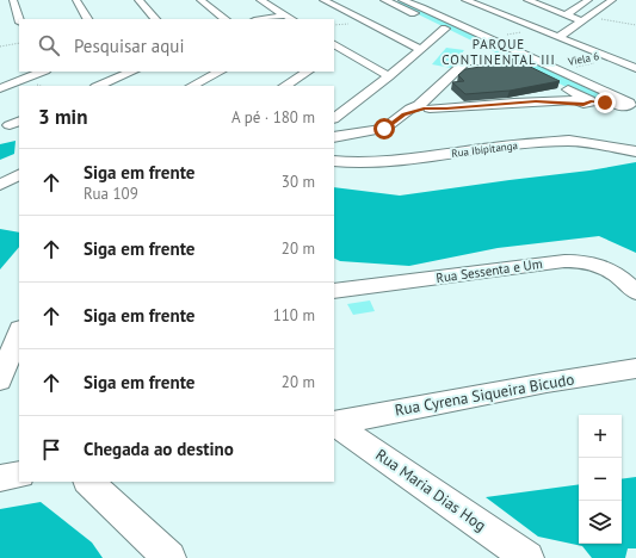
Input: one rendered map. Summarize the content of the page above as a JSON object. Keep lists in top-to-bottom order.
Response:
{
  "streets": {
    "street": [
      "Rua Ibipitanga",
      "Rua Sessenta e Um",
      "Rua Cyrena Siqueira Bicudo",
      "Rua Maria Dias Hog"
    ],
    "path": ["Viela 6"]
  },
  "districts": ["PARQUE CONTINENTAL III"],
  "page": {
    "search": "Pesquisar aqui",
    "heading": ["3 min", "A pé · 180 m"],
    "list": [
      ["Siga em frente", "Rua 109", "30 m"],
      ["Siga em frente", "20 m"],
      ["Siga em frente", "110 m"],
      ["Siga em frente", "20 m"],
      "Chegada ao destino"
    ],
    "map_buttons": ["+", "−"]
  }
}
